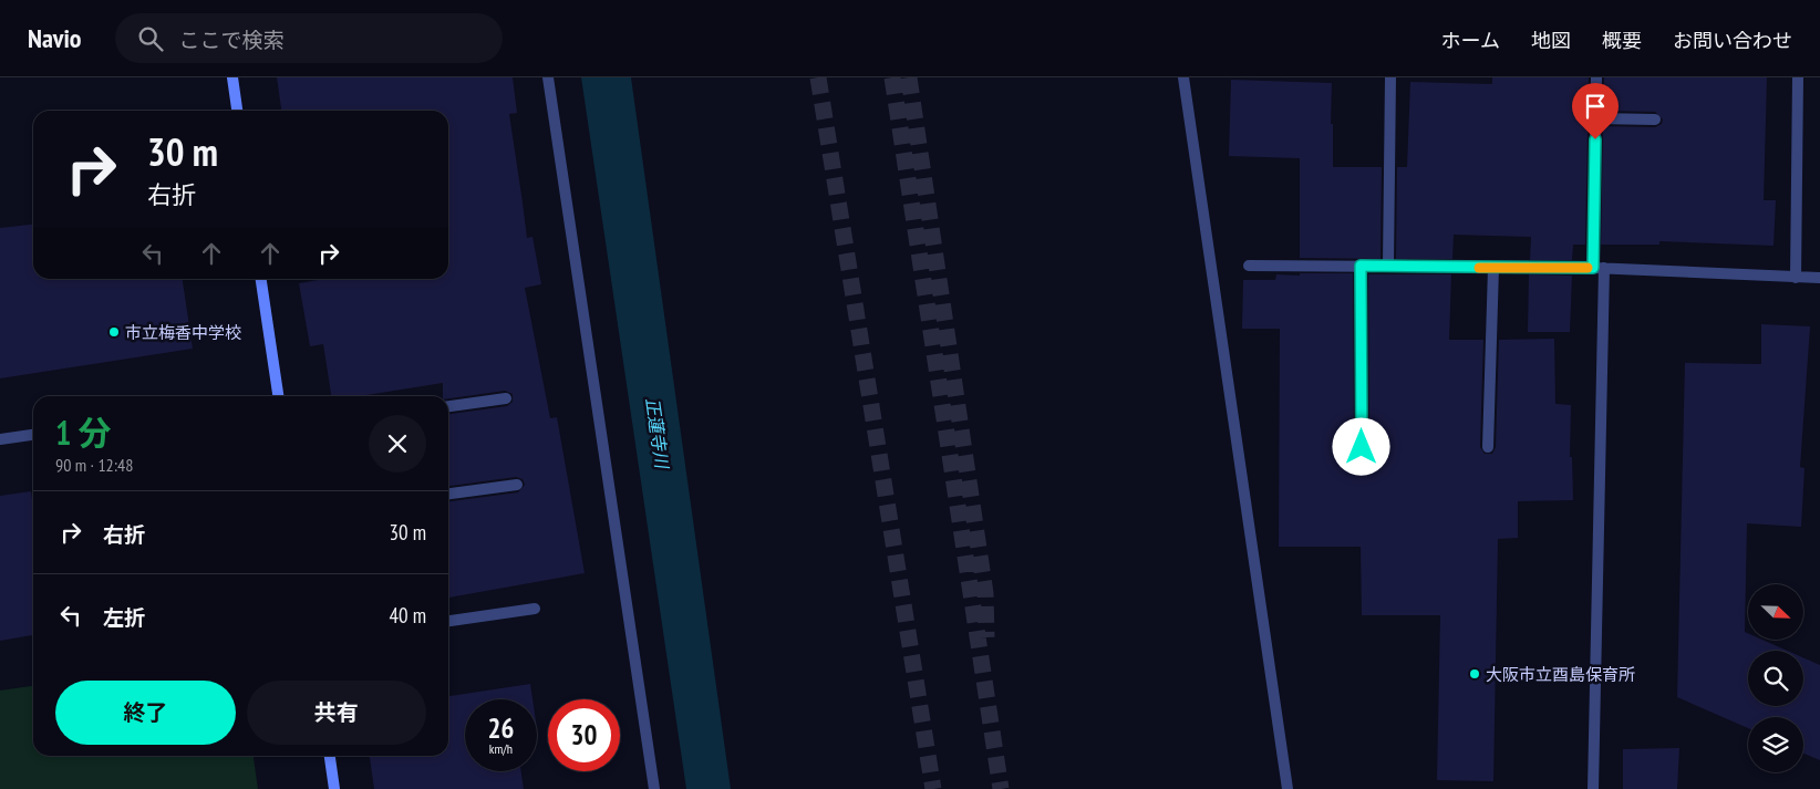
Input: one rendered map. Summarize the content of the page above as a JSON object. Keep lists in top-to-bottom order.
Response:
{
  "water": ["正蓮寺川"],
  "places": ["市立梅香中学校", "大阪市立酉島保育所"],
  "north": "bottom right",
  "page": {
    "header": "Navio",
    "search": "ここで検索",
    "nav": [
      "ホーム",
      "地図",
      "概要",
      "お問い合わせ"
    ],
    "turn": ["30 m", "右折"],
    "heading": ["1 分", "90 m · 12:48"],
    "list": [
      {
        "name": "右折",
        "value": "30 m"
      },
      {
        "name": "左折",
        "value": "40 m"
      }
    ],
    "buttons": ["終了", "共有"],
    "speed": "26 km/h",
    "limit": "30"
  }
}
